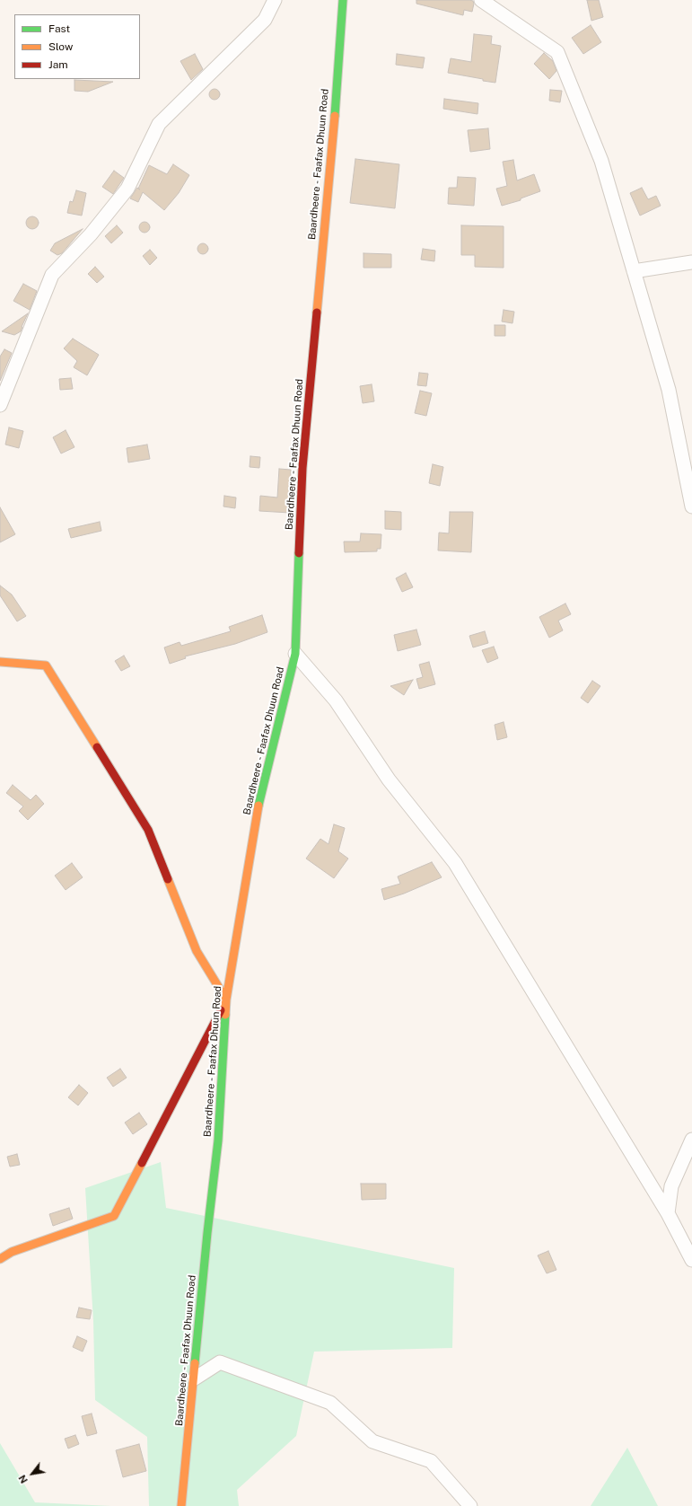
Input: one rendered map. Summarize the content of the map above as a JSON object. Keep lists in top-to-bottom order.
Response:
{
  "streets": {
    "main road": ["Baardheere - Faafax Dhuun Road"]
  },
  "legend": ["Fast", "Slow", "Jam"],
  "north": "bottom left"
}
